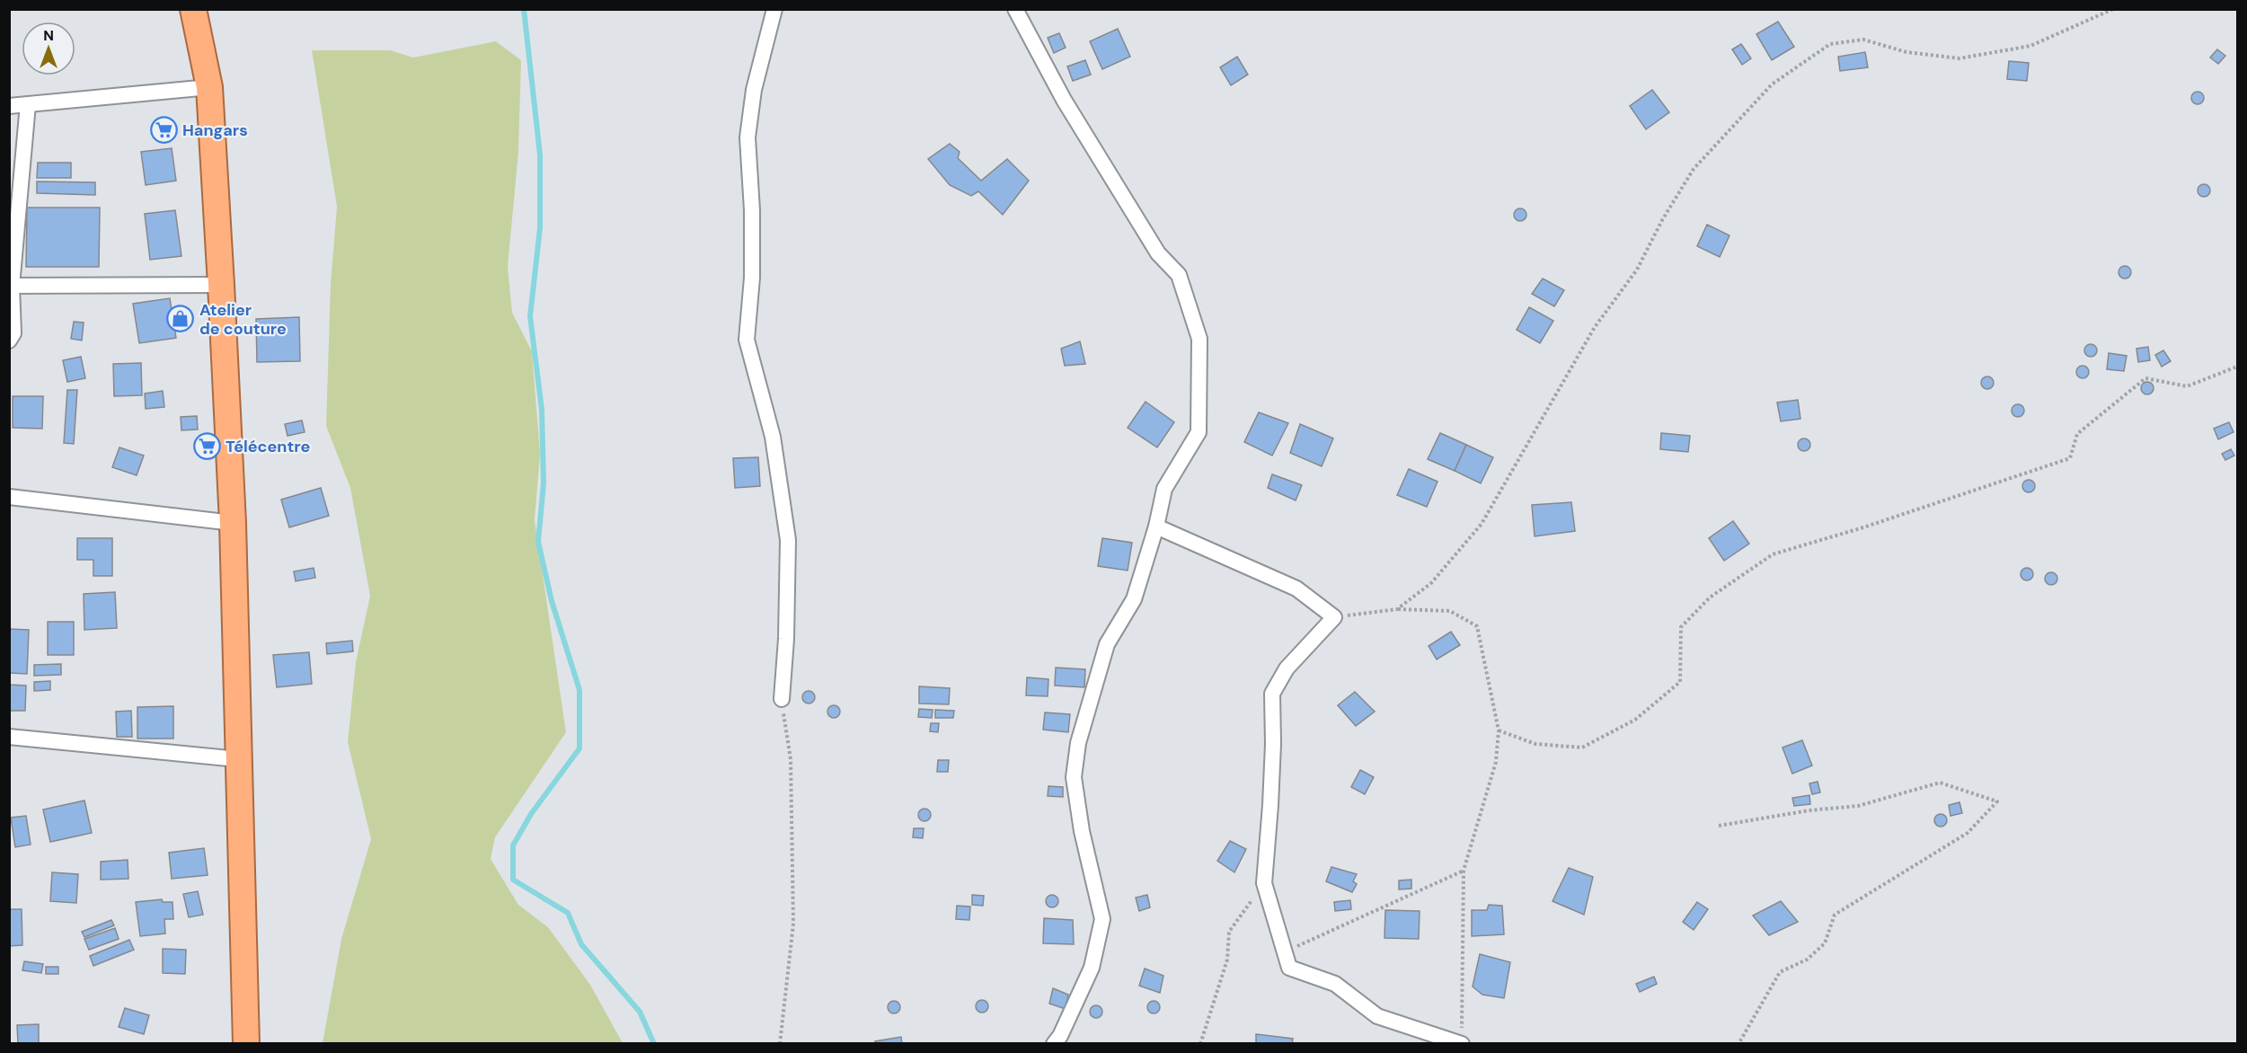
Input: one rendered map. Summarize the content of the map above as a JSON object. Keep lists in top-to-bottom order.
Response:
{
  "places": {
    "supermarket": ["Hangars", "Télécentre"],
    "shop": ["Atelier de couture"]
  },
  "north": "top"
}
